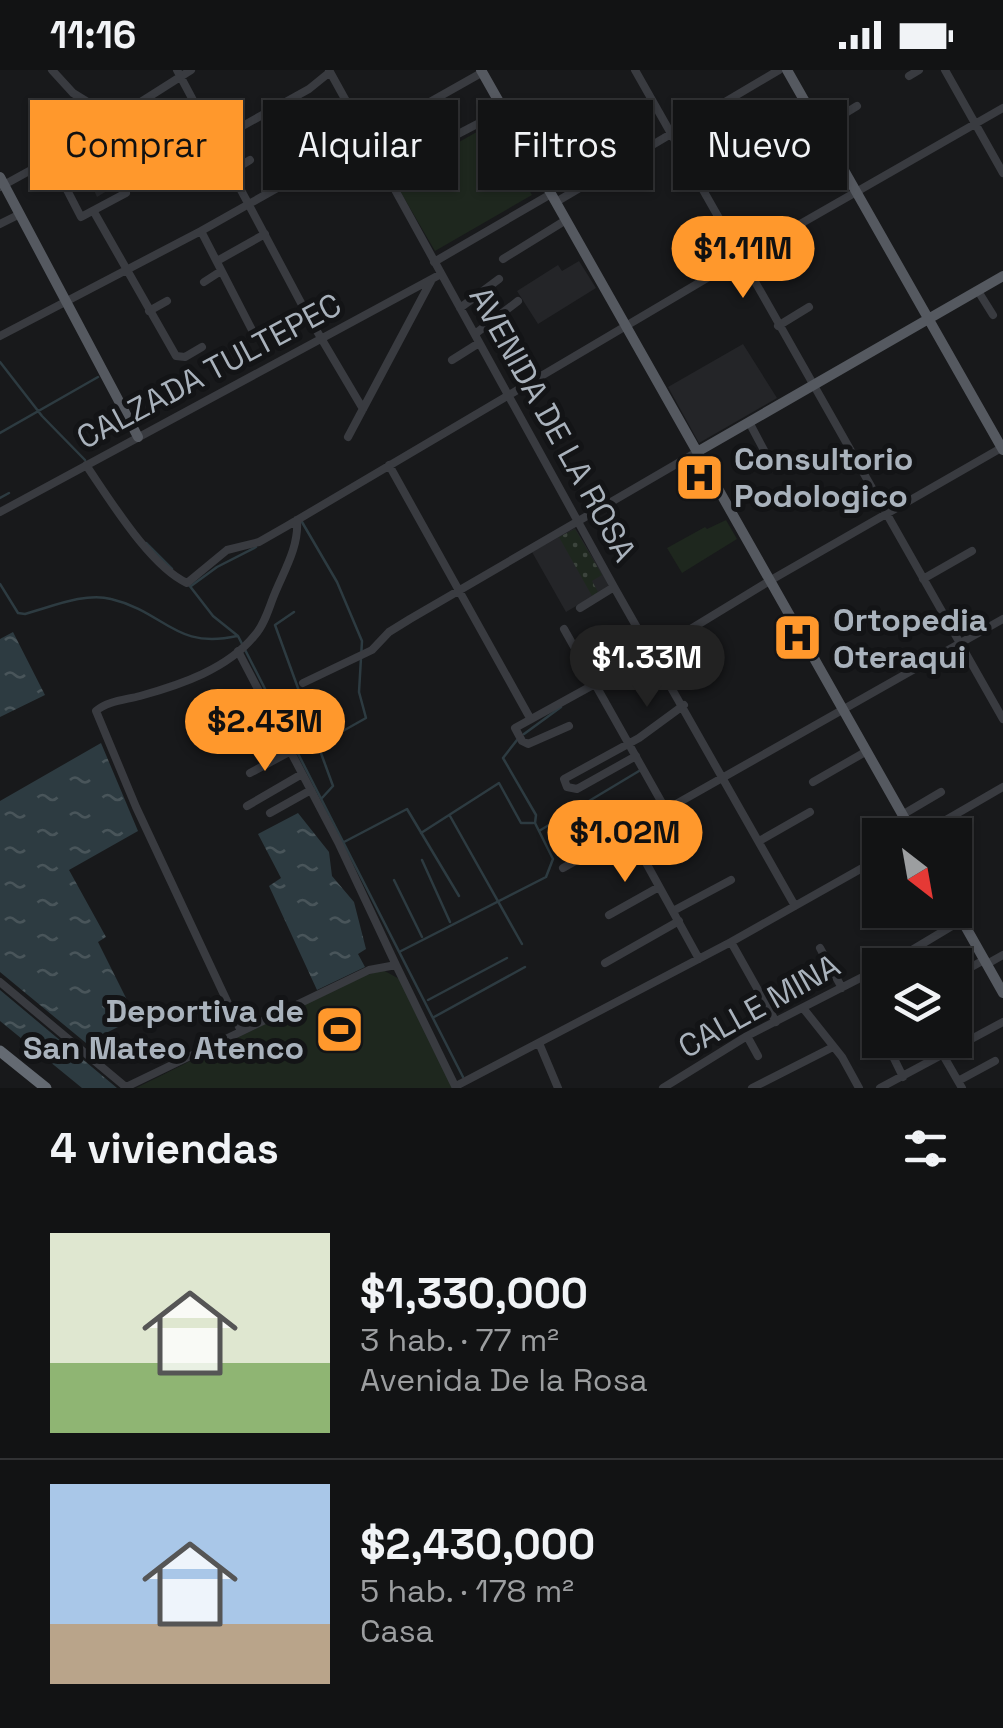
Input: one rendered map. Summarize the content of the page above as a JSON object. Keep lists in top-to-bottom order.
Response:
{
  "streets": {
    "street": ["CALZADA TULTEPEC", "AVENIDA DE LA ROSA", "CALLE MINA"]
  },
  "crossings": [
    ["CALZADA TULTEPEC", "AVENIDA DE LA ROSA"]
  ],
  "places": {
    "hospital": ["Consultorio Podologico", "Ortopedia Oteraqui"],
    "sports": ["Deportiva de San Mateo Atenco"]
  },
  "north": "bottom right",
  "page": {
    "status": "11:16",
    "chip": [
      "Comprar",
      "Alquilar",
      "Filtros",
      "Nuevo"
    ],
    "price": [
      "$1.11M",
      "$1.33M",
      "$2.43M",
      "$1.02M"
    ],
    "heading": "4 viviendas",
    "list": [
      {
        "name": "$1,330,000",
        "note": "3 hab. · 77 m² · Avenida De la Rosa"
      },
      {
        "name": "$2,430,000",
        "note": "5 hab. · 178 m² · Casa"
      }
    ]
  }
}
